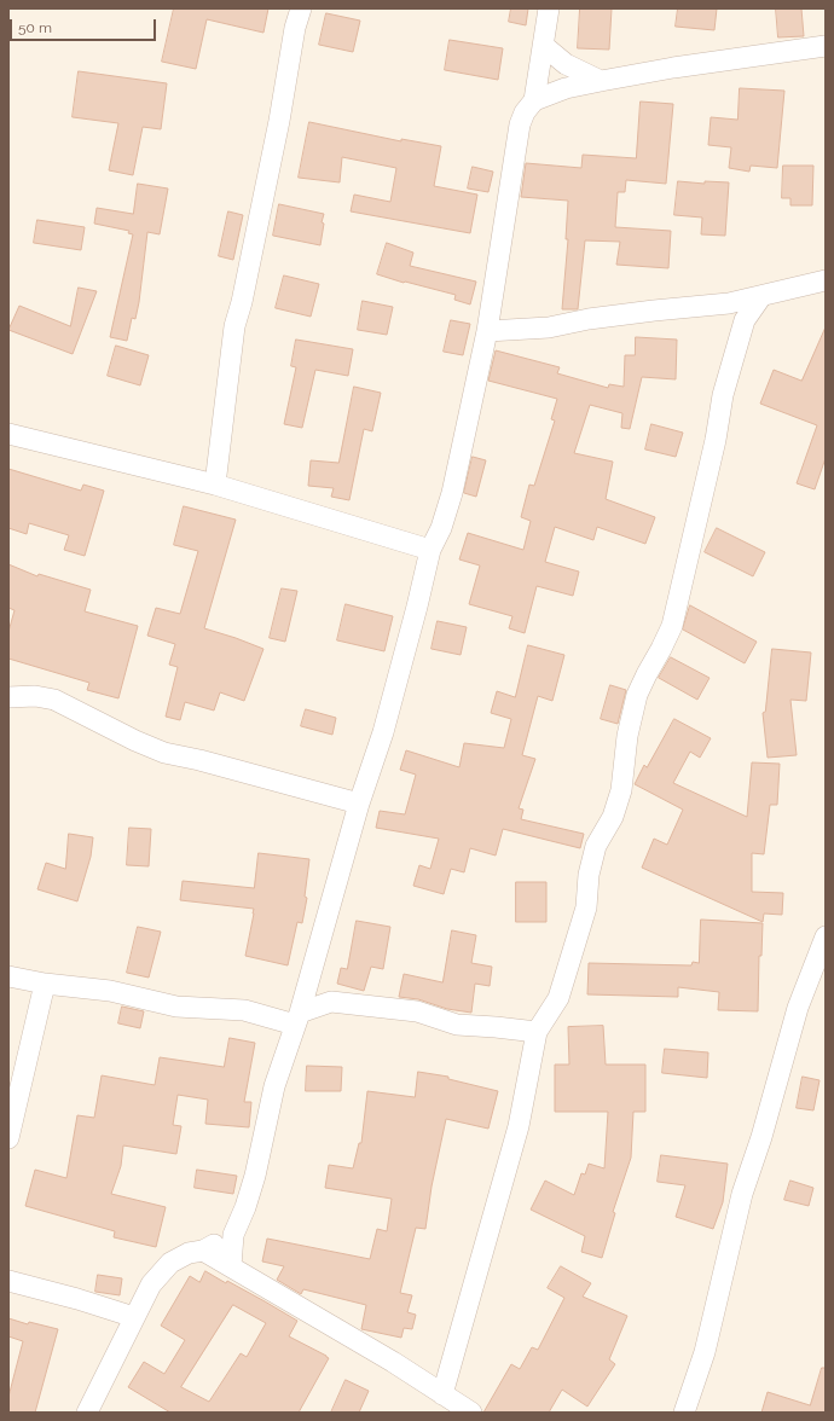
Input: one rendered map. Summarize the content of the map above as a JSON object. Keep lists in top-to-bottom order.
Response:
{
  "scale_bar": "50 m"
}
